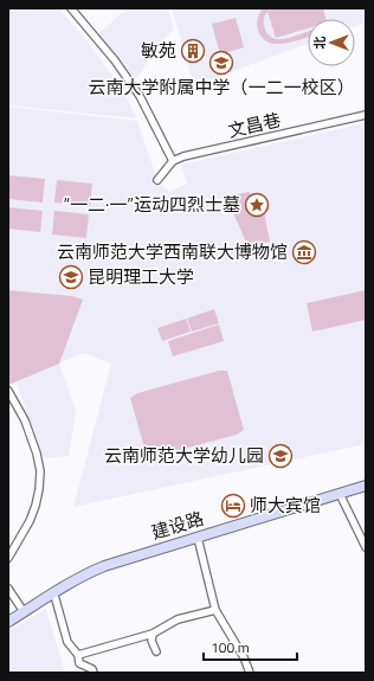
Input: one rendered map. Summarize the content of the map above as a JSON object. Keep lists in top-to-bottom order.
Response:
{
  "streets": {
    "street": ["文昌巷", "建设路"]
  },
  "places": {
    "building": ["敏苑"],
    "school or university": ["云南大学附属中学（一二一校区）", "昆明理工大学", "云南师范大学幼儿园"],
    "place": ["“一二·一”运动四烈士墓"],
    "museum": ["云南师范大学西南联大博物馆"],
    "hotel": ["师大宾馆"]
  },
  "scale_bar": "100 m",
  "north": "left"
}
